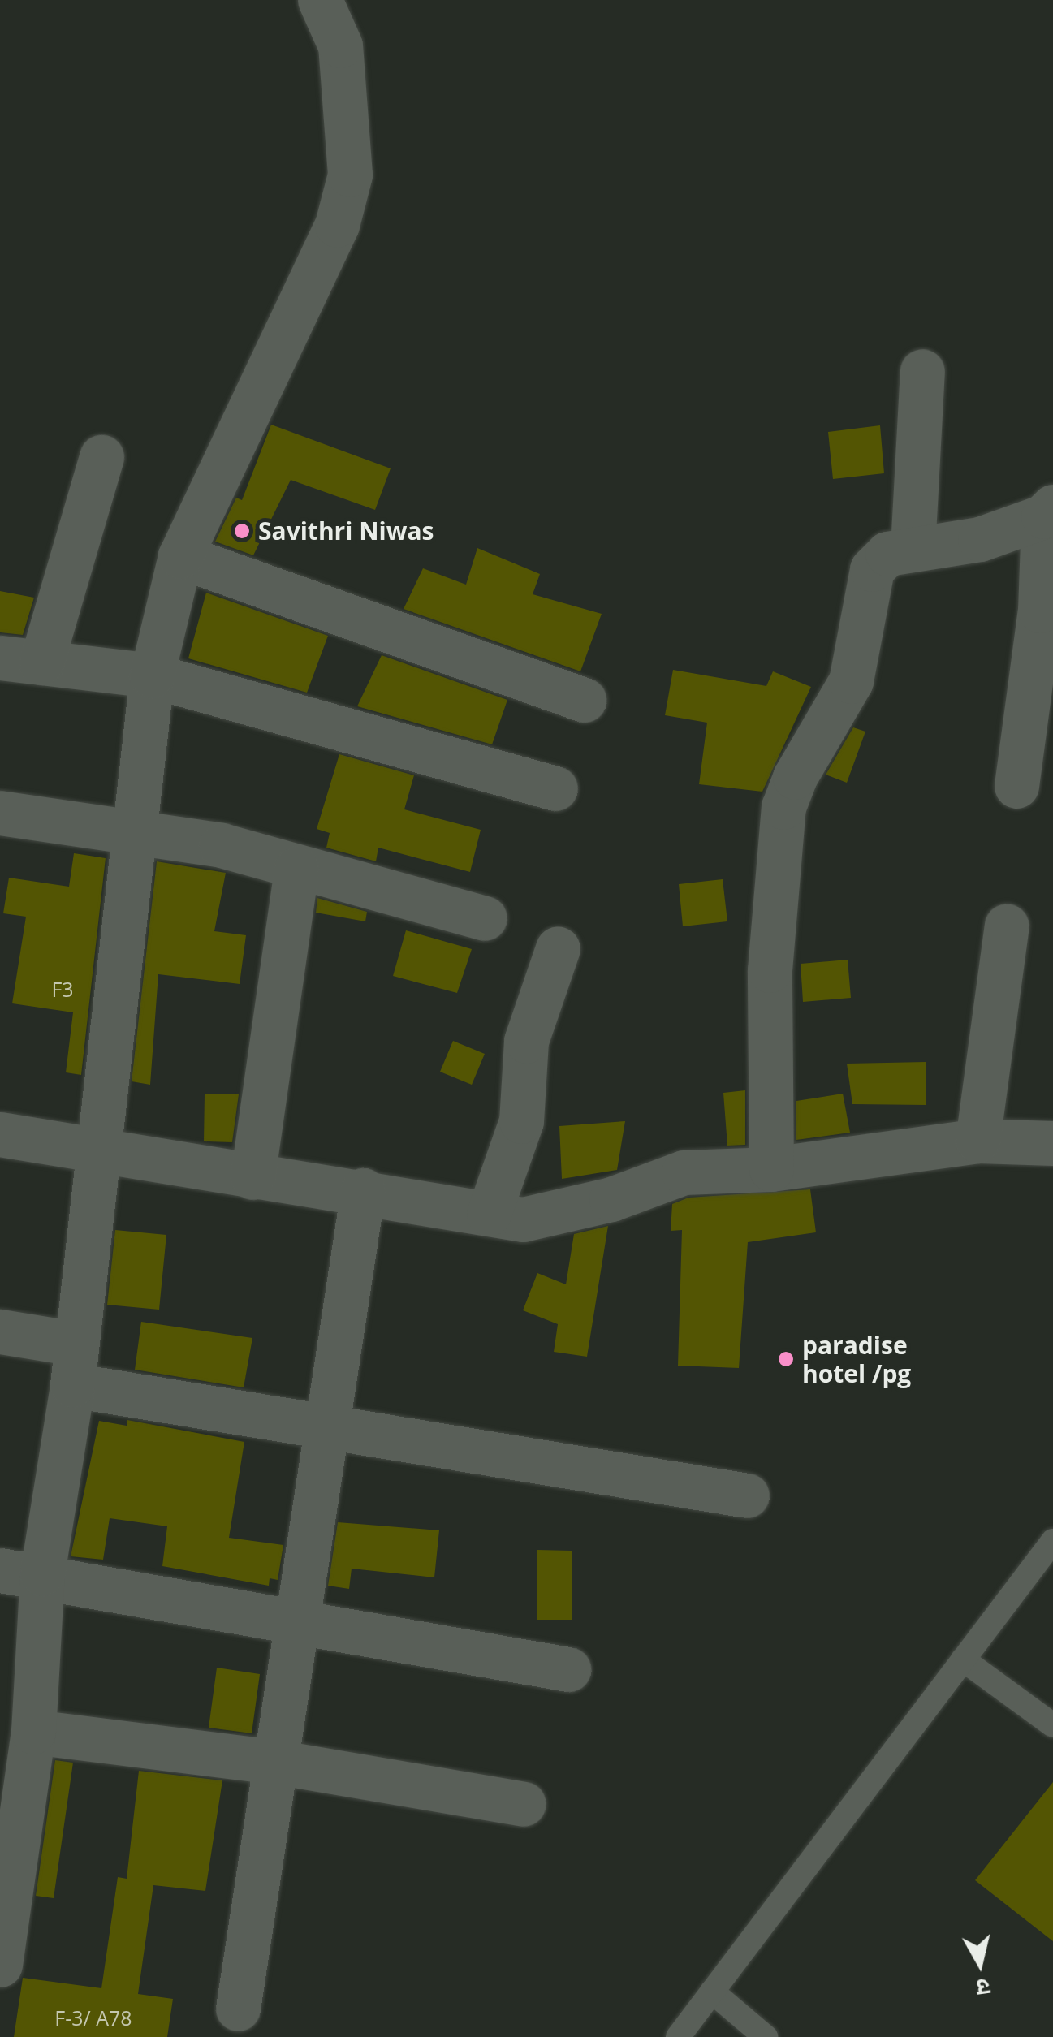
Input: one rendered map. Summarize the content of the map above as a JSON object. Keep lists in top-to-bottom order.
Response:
{
  "places": ["Savithri Niwas", "paradise hotel /pg"],
  "house_numbers": ["F3", "F-3/ A78"],
  "north": "bottom"
}
